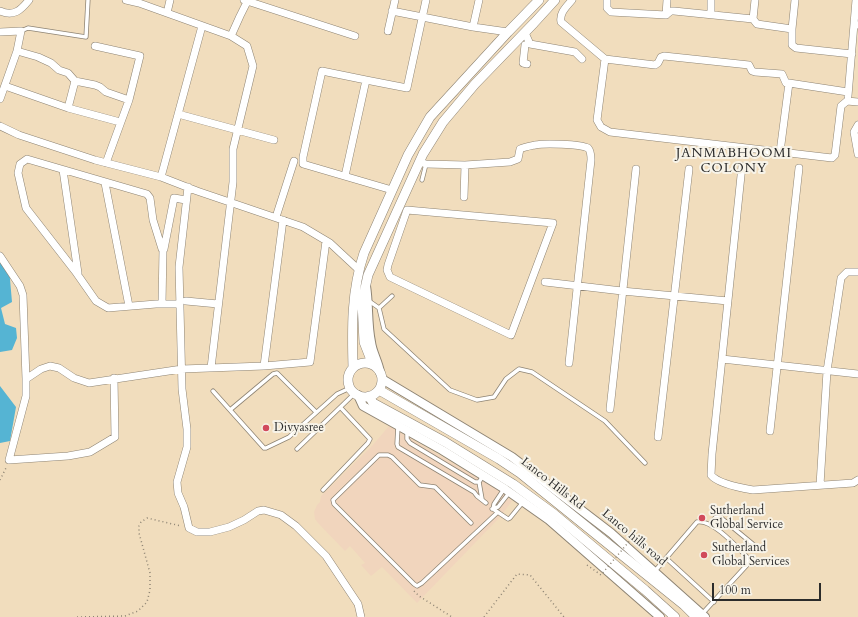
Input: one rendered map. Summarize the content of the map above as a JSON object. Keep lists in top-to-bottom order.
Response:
{
  "streets": {
    "main road": ["Lanco Hills Rd"]
  },
  "districts": ["JANMABHOOMI COLONY"],
  "places": ["Divyasree", "Sutherland Global Service", "Sutherland Global Services"],
  "scale_bar": "100 m"
}
